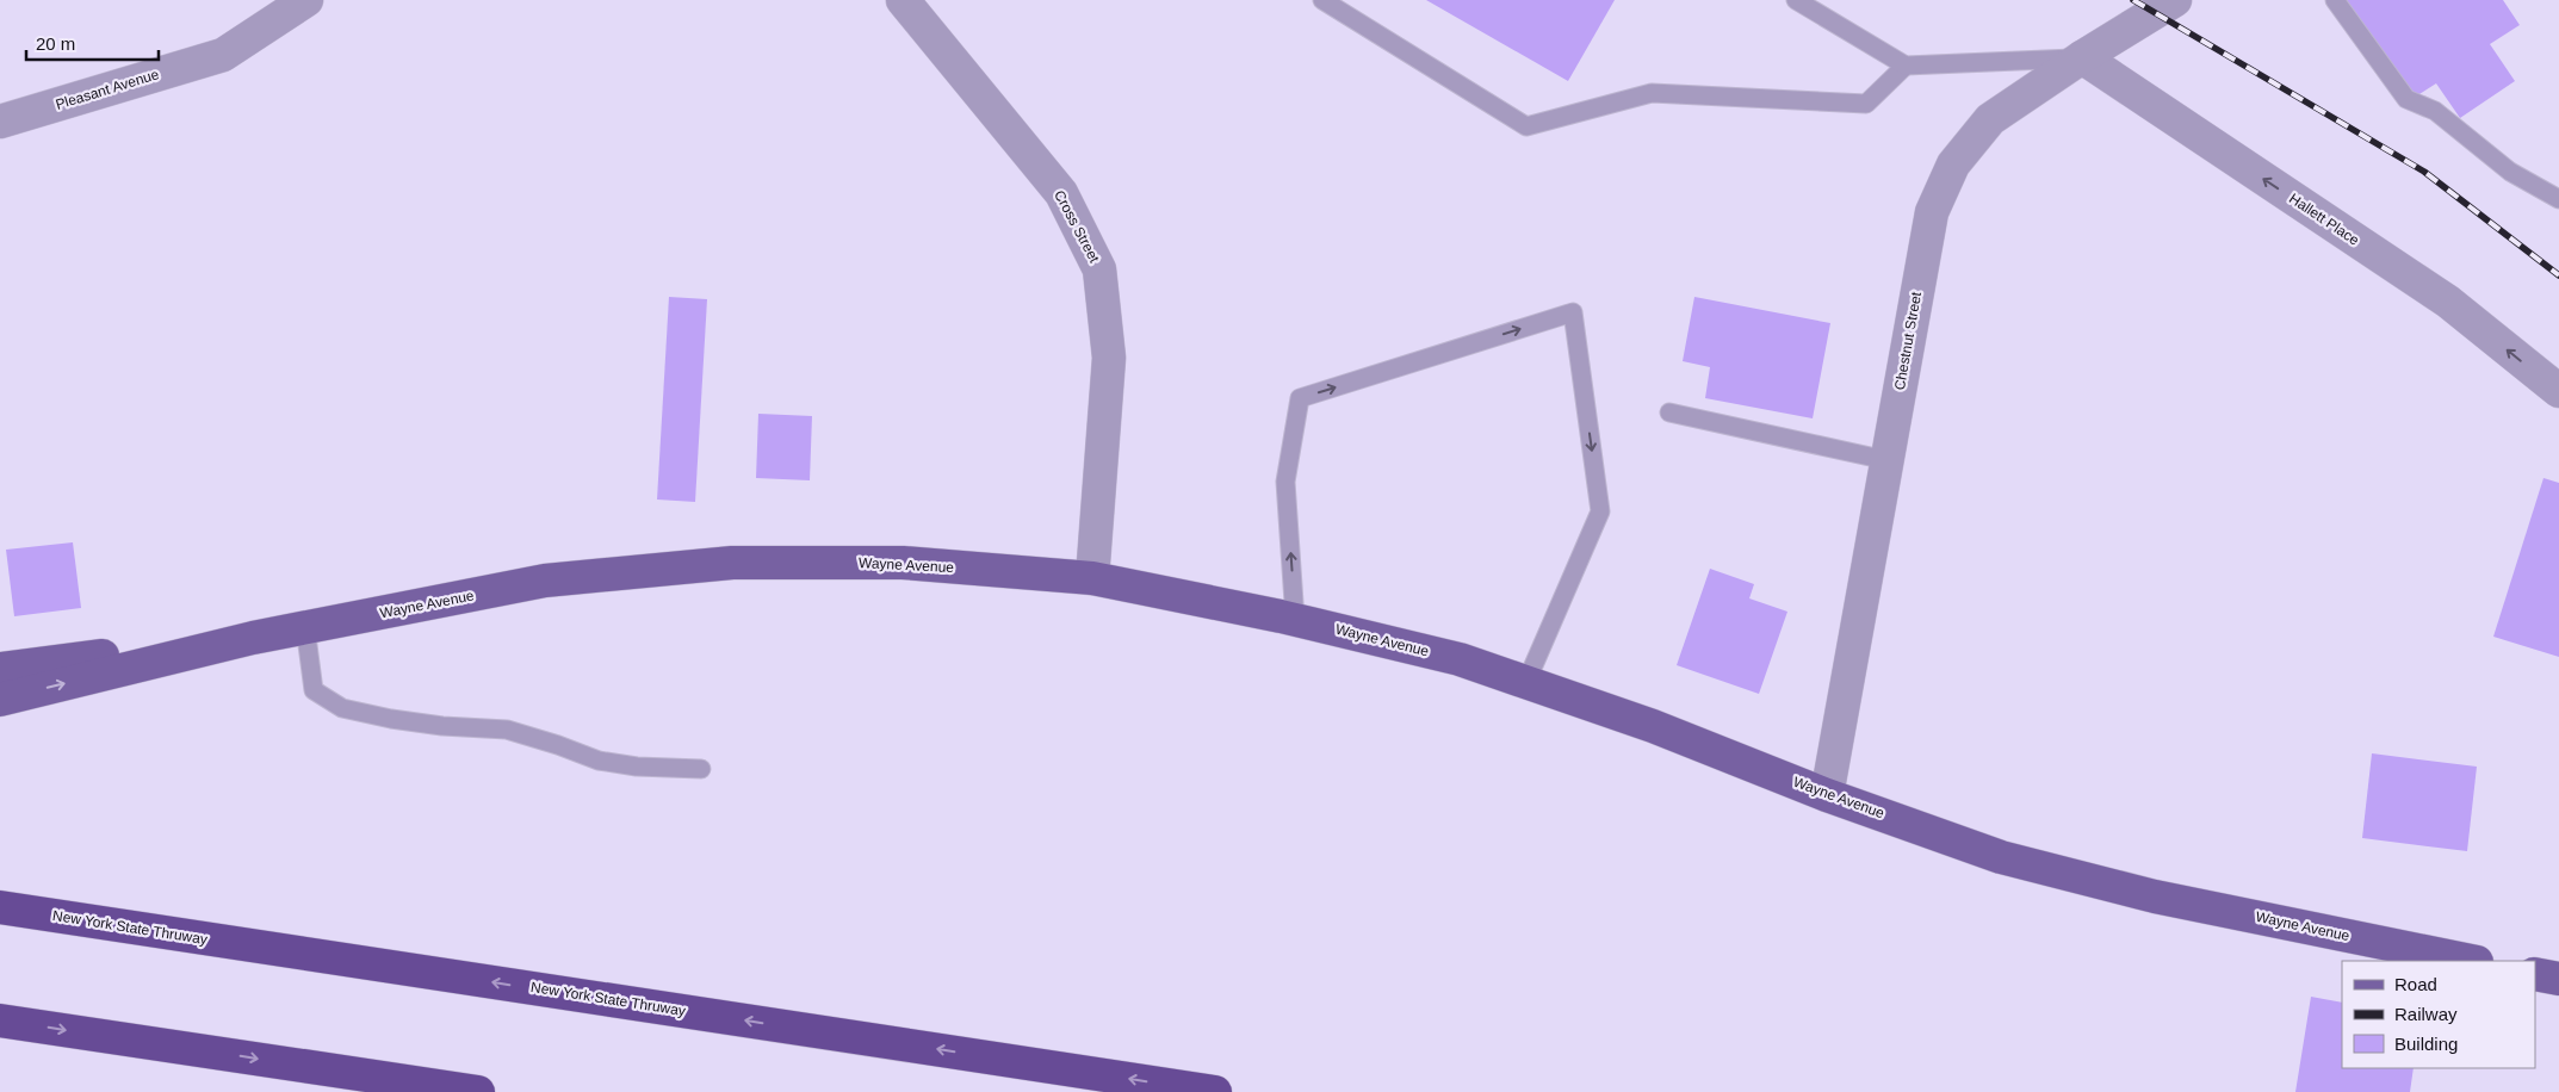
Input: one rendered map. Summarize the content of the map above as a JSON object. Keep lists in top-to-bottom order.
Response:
{
  "streets": {
    "highway": ["New York State Thruway"],
    "main road": ["Wayne Avenue"],
    "street": [
      "Pleasant Avenue",
      "Hallett Place",
      "Cross Street",
      "Chestnut Street"
    ]
  },
  "crossings": [
    ["Hallett Place", "Chestnut Street"],
    ["Cross Street", "Wayne Avenue"],
    ["Chestnut Street", "Wayne Avenue"]
  ],
  "one_way": ["Hallett Place"],
  "legend": ["Road", "Railway", "Building"],
  "scale_bar": "20 m"
}
